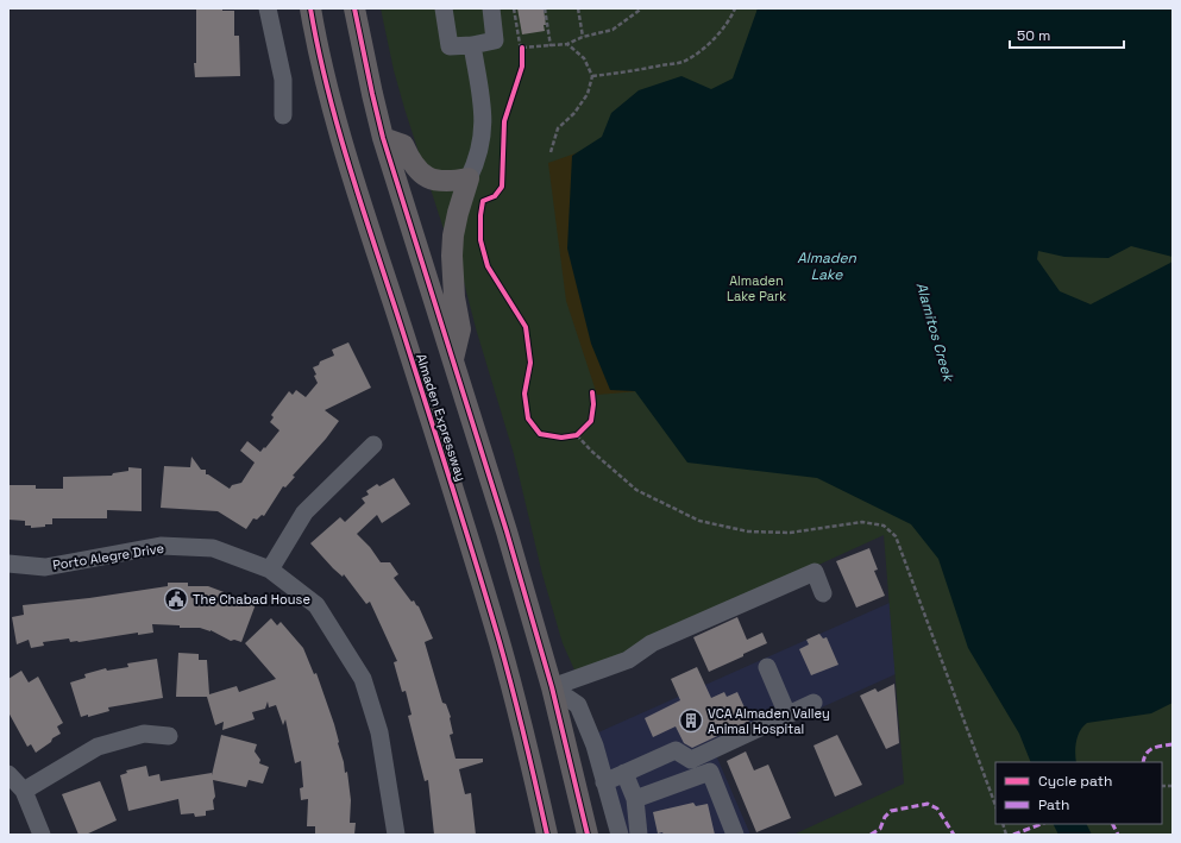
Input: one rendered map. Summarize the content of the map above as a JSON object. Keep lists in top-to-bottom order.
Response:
{
  "streets": {
    "main road": ["Almaden Expressway"],
    "street": ["Porto Alegre Drive"]
  },
  "water": ["Almaden Lake", "Alamitos Creek"],
  "parks": ["Almaden Lake Park"],
  "places": {
    "public building": ["The Chabad House"],
    "building": ["VCA Almaden Valley Animal Hospital"]
  },
  "legend": ["Cycle path", "Path"],
  "scale_bar": "50 m"
}
